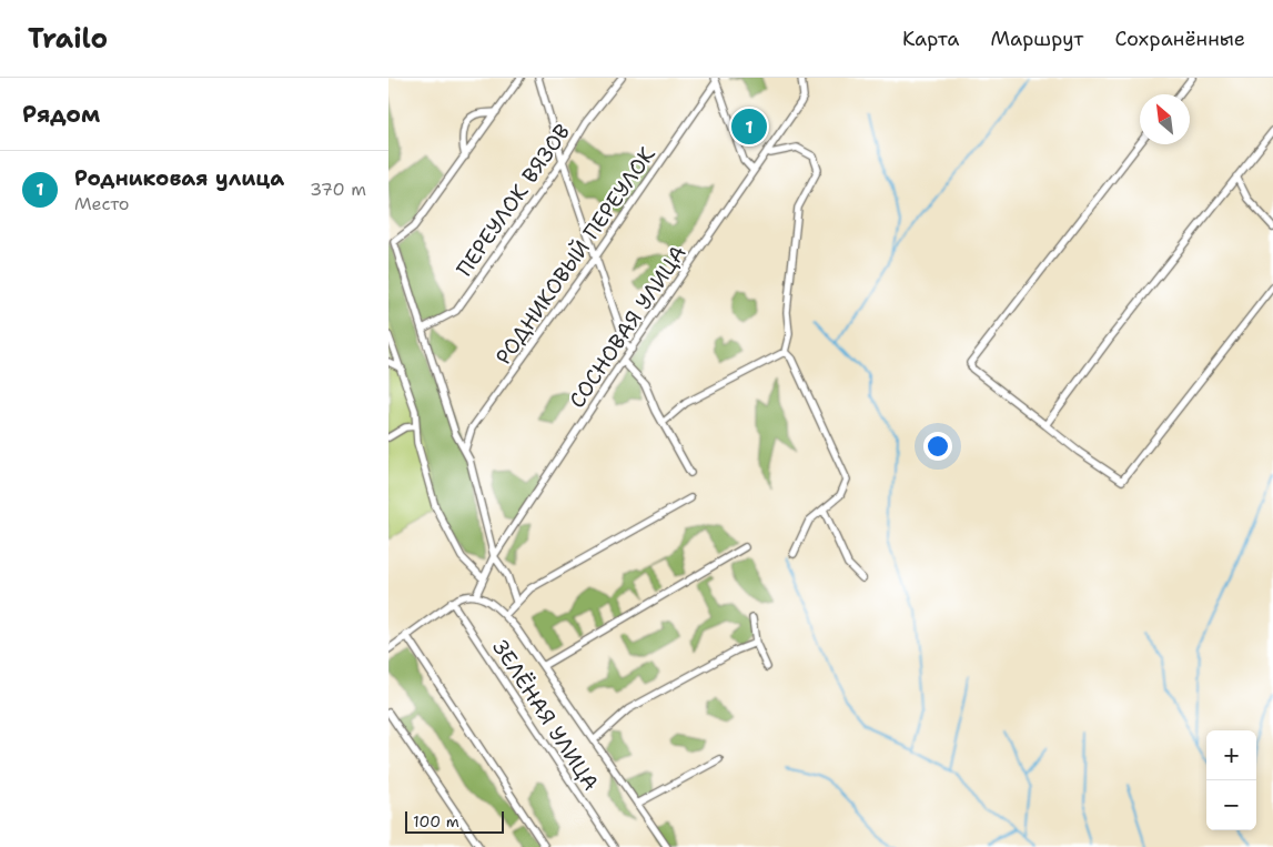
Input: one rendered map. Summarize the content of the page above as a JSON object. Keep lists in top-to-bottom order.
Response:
{
  "streets": {
    "street": [
      "ПЕРЕУЛОК ВЯЗОВ",
      "РОДНИКОВЫЙ ПЕРЕУЛОК",
      "СОСНОВАЯ УЛИЦА",
      "ЗЕЛЁНАЯ УЛИЦА"
    ]
  },
  "scale_bar": "100 m",
  "north": "top left",
  "page": {
    "header": "Trailo",
    "nav": ["Карта", "Маршрут", "Сохранённые"],
    "heading": "Рядом",
    "pins": "1",
    "list": [
      {
        "mark": "1",
        "name": "Родниковая улица",
        "note": "Место",
        "value": "370 m"
      }
    ],
    "map_buttons": ["+", "−"],
    "scale": "100 m"
  }
}
